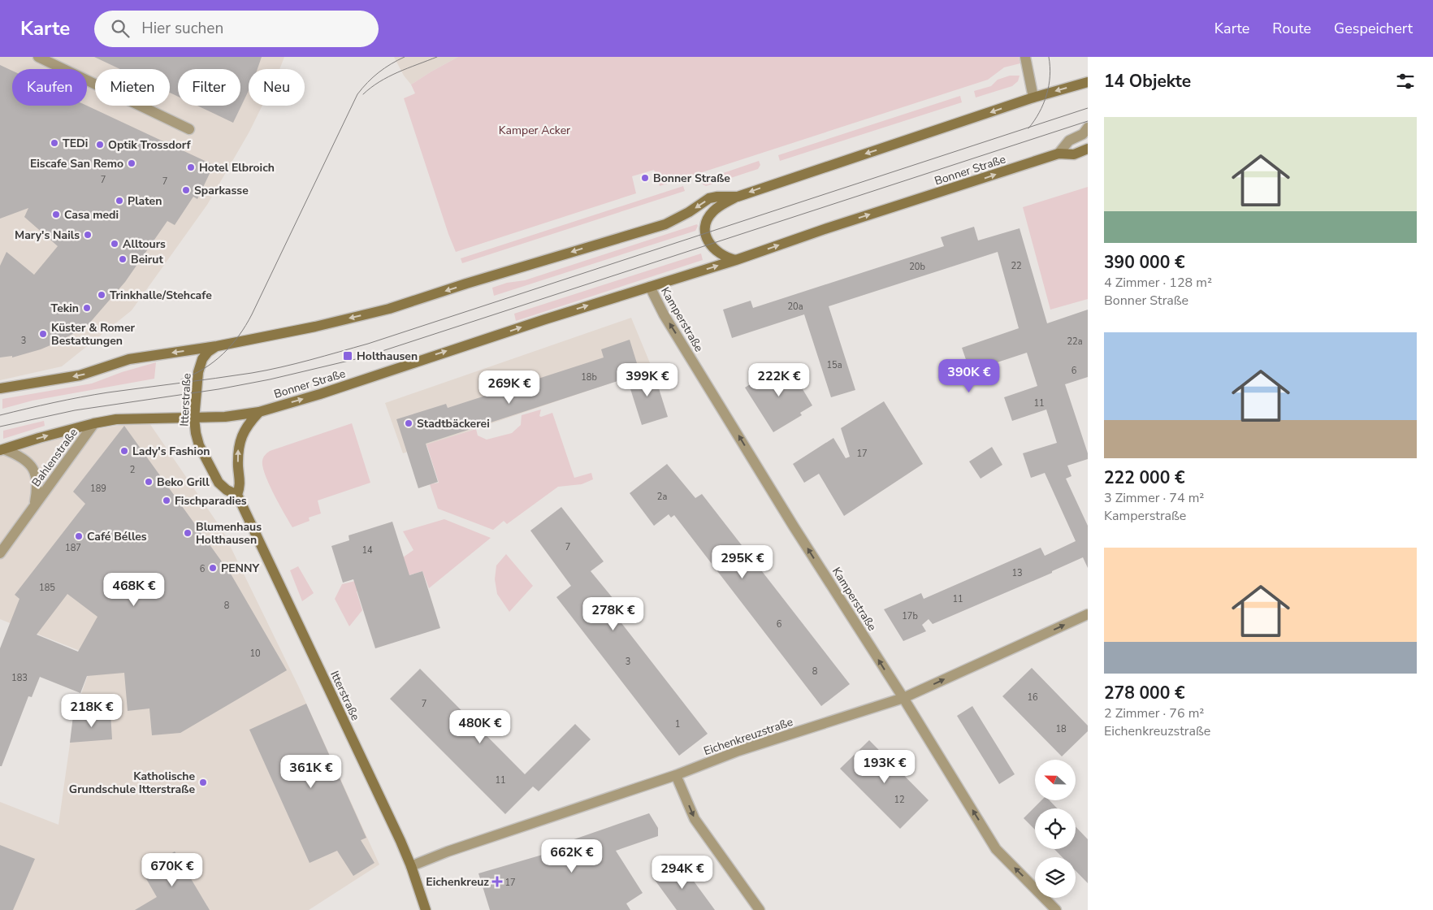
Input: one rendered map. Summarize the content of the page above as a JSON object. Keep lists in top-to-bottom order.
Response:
{
  "streets": {
    "main road": ["Bonner Straße", "Itterstraße"],
    "street": ["Kamperstraße", "Bahlenstraße", "Eichenkreuzstraße"]
  },
  "crossings": [
    ["Bonner Straße", "Kamperstraße"],
    ["Bonner Straße", "Itterstraße"],
    ["Bonner Straße", "Bahlenstraße"],
    ["Kamperstraße", "Eichenkreuzstraße"],
    ["Itterstraße", "Eichenkreuzstraße"]
  ],
  "one_way": ["Bonner Straße", "Kamperstraße"],
  "parks": ["Kamper Acker"],
  "places": {
    "other": [
      "TEDi",
      "Optik Trossdorf",
      "Eiscafe San Remo",
      "Hotel Elbroich",
      "Bonner Straße",
      "Sparkasse",
      "Platen",
      "Casa medi",
      "Mary's Nails",
      "Alltours",
      "Beirut",
      "Trinkhalle/Stehcafe",
      "Tekin",
      "Küster & Romer Bestattungen",
      "Stadtbäckerei",
      "Lady's Fashion",
      "Beko Grill",
      "Fischparadies",
      "Blumenhaus Holthausen",
      "Café Bélles",
      "PENNY",
      "Katholische Grundschule Itterstraße"
    ],
    "transit": ["Holthausen"],
    "health": ["Eichenkreuz"]
  },
  "house_numbers": [
    "7",
    "7",
    "22",
    "20b",
    "20a",
    "3",
    "22a",
    "15a",
    "6",
    "18b",
    "11",
    "17",
    "2",
    "189",
    "2a",
    "7",
    "187",
    "14",
    "6",
    "13",
    "185",
    "11",
    "8",
    "17b",
    "6",
    "10",
    "3",
    "8",
    "183",
    "16",
    "7",
    "1",
    "18",
    "11",
    "12",
    "17"
  ],
  "north": "left",
  "page": {
    "header": "Karte",
    "search": "Hier suchen",
    "nav": ["Karte", "Route", "Gespeichert"],
    "heading": "14 Objekte",
    "chip": [
      "Kaufen",
      "Mieten",
      "Filter",
      "Neu"
    ],
    "list": [
      {
        "name": "390 000 €",
        "note": "4 Zimmer · 128 m² · Bonner Straße"
      },
      {
        "name": "222 000 €",
        "note": "3 Zimmer · 74 m² · Kamperstraße"
      },
      {
        "name": "278 000 €",
        "note": "2 Zimmer · 76 m² · Eichenkreuzstraße"
      }
    ],
    "price": [
      "390K €",
      "399K €",
      "222K €",
      "269K €",
      "295K €",
      "468K €",
      "278K €",
      "218K €",
      "480K €",
      "193K €",
      "361K €",
      "662K €",
      "670K €",
      "294K €"
    ]
  }
}
